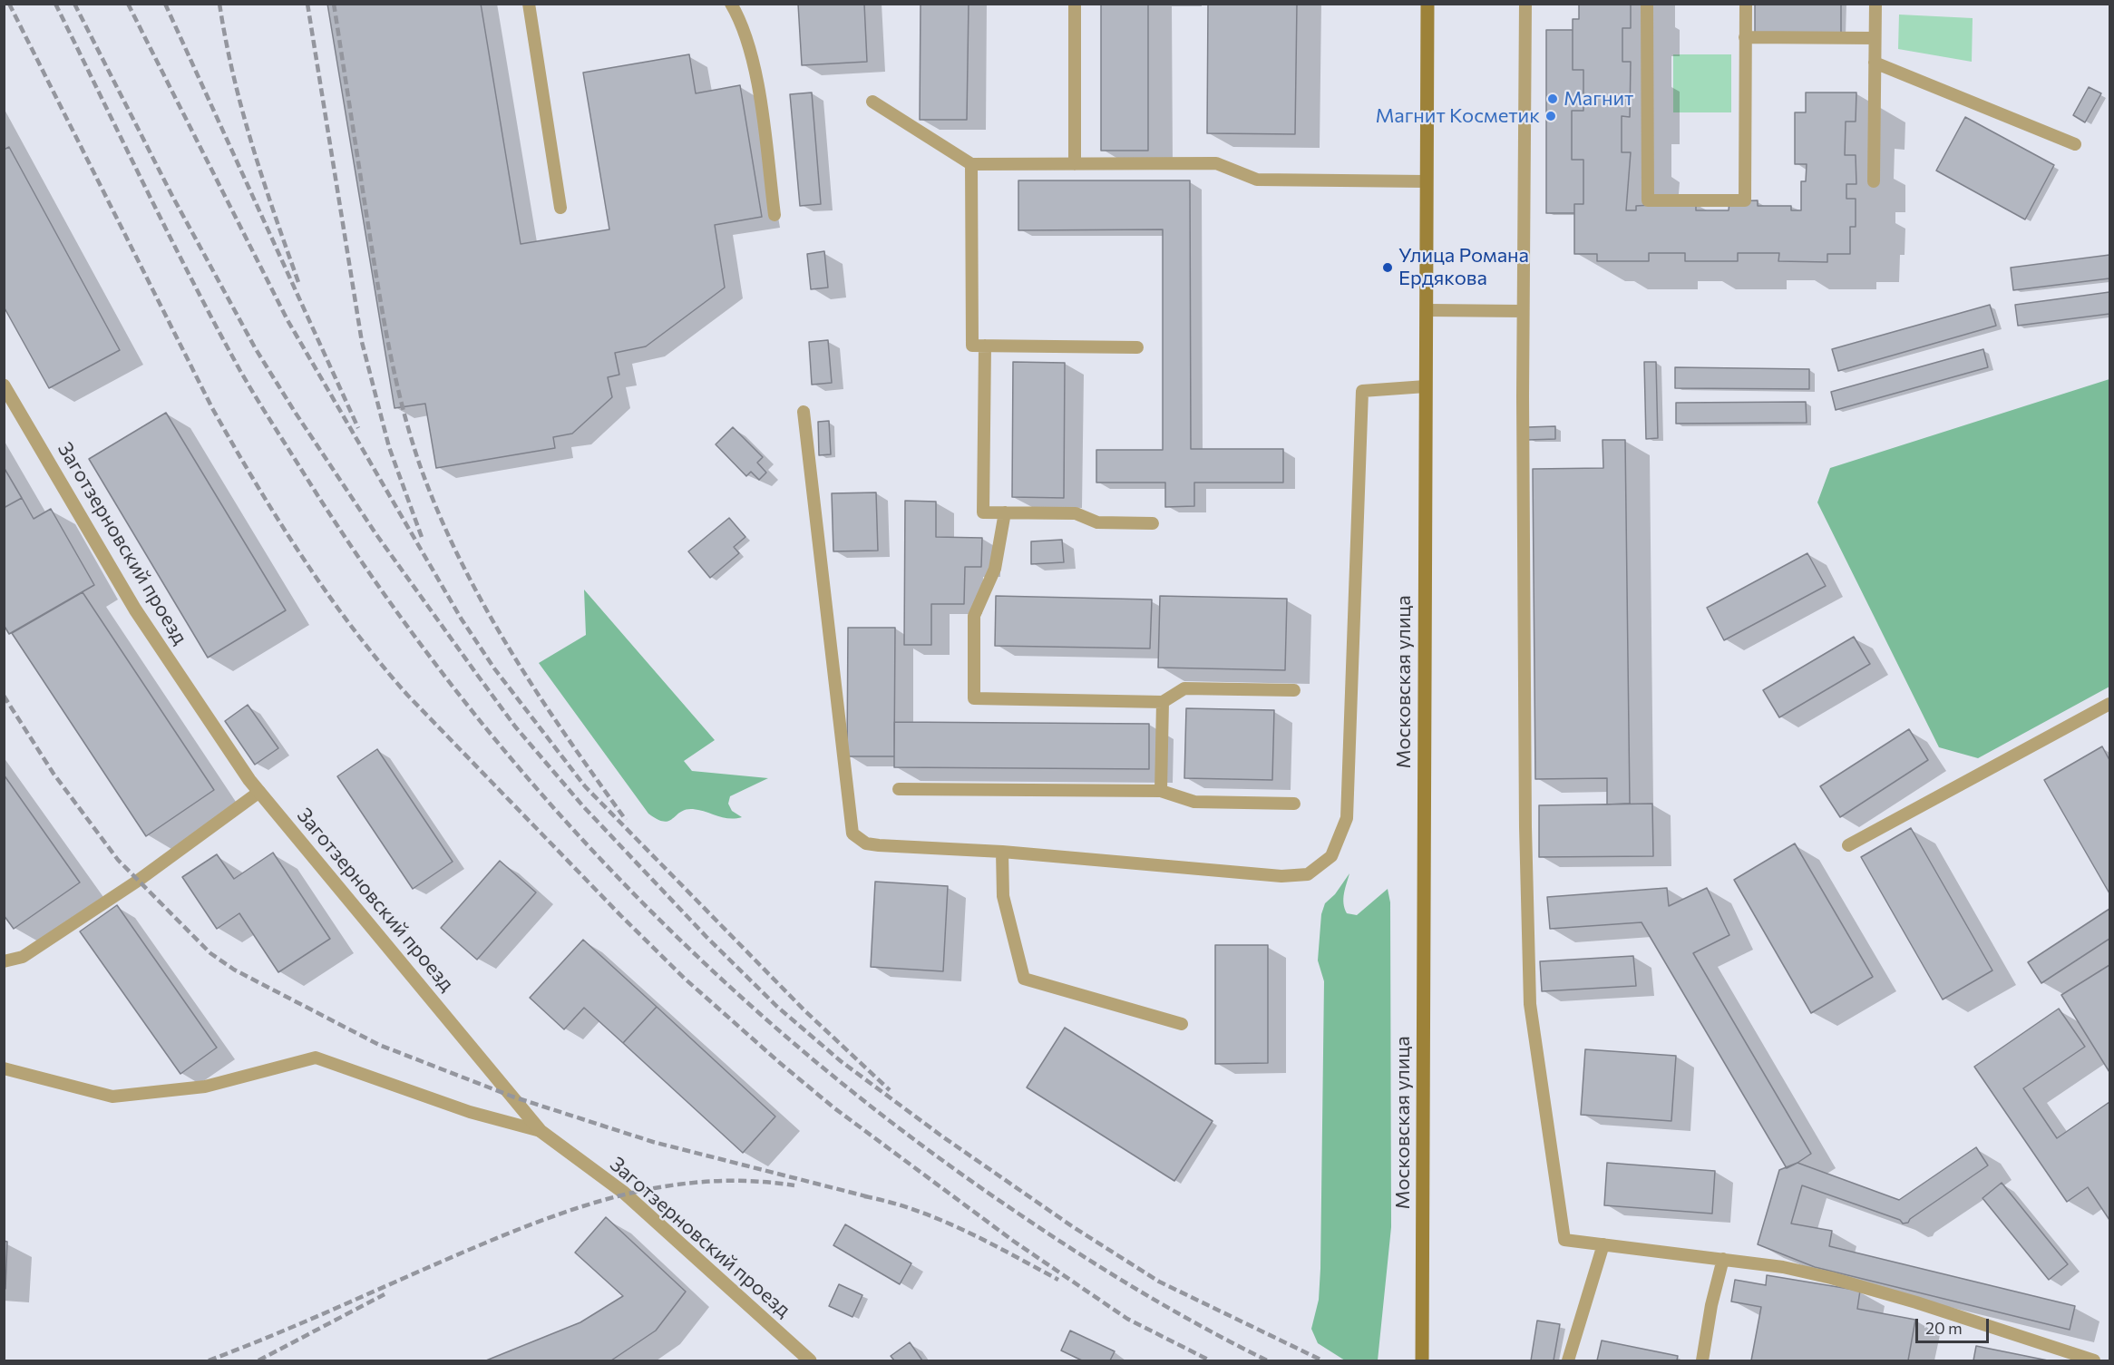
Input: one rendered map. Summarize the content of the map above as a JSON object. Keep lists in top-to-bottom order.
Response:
{
  "streets": {
    "main road": ["Московская улица"],
    "street": ["Заготзерновский проезд"]
  },
  "places": ["Магнит", "Магнит Косметик", "Улица Романа Ердякова"],
  "scale_bar": "20 m"
}
